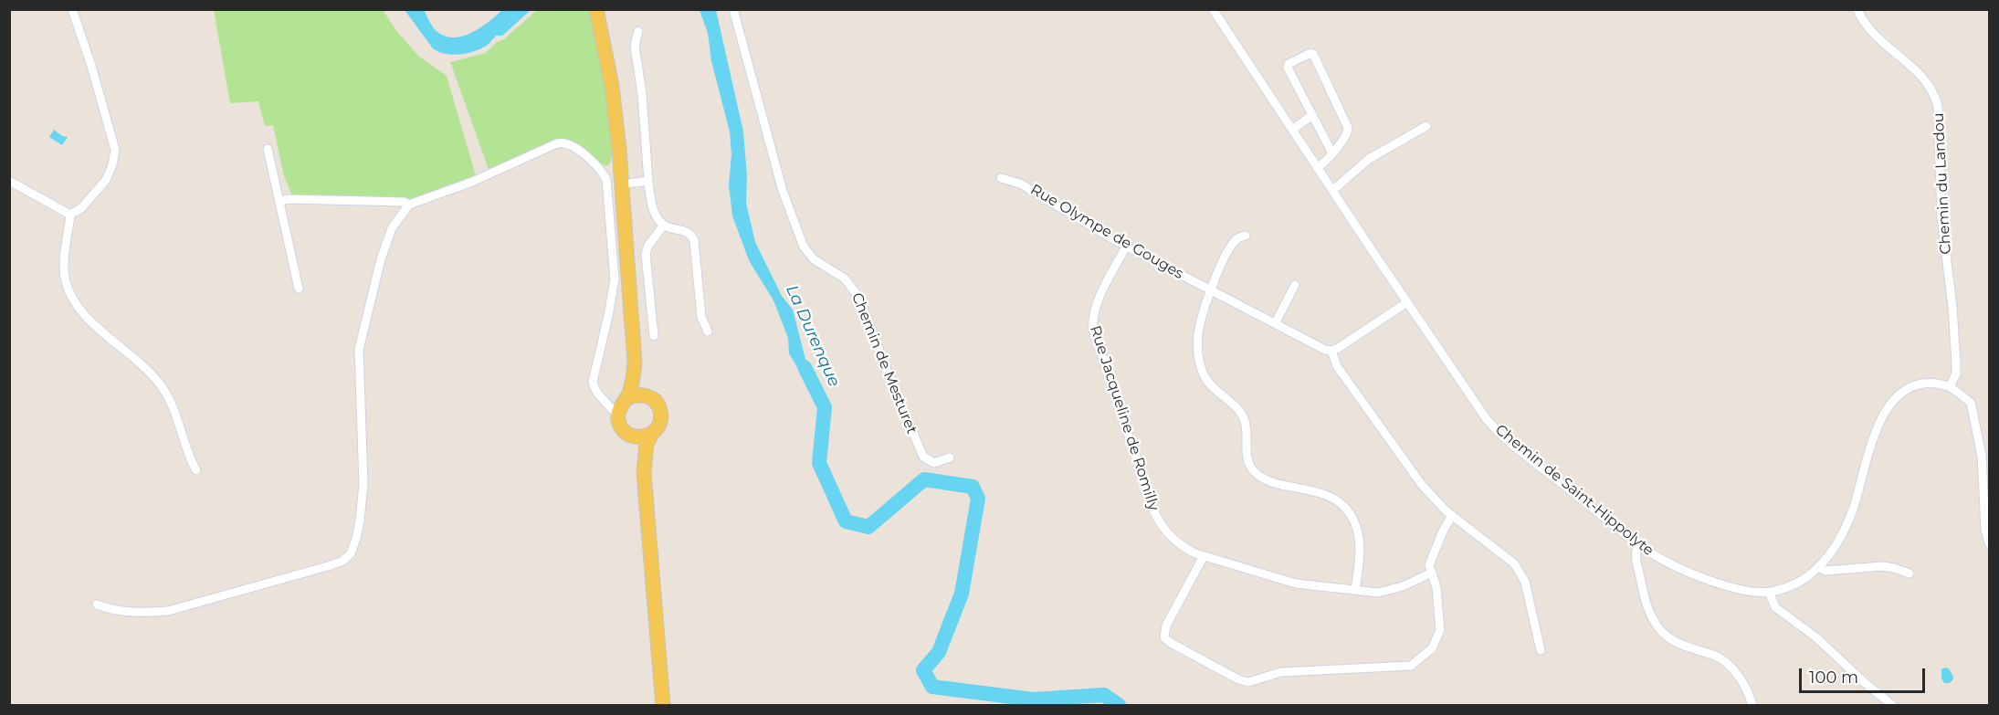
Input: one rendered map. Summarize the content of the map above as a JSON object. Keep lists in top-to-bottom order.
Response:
{
  "streets": {
    "street": [
      "Chemin du Landou",
      "Rue Olympe de Gouges",
      "Chemin de Mesturet",
      "Rue Jacqueline de Romilly",
      "Chemin de Saint-Hippolyte"
    ]
  },
  "crossings": [
    ["Rue Olympe de Gouges", "Rue Jacqueline de Romilly"]
  ],
  "water": ["La Durenque"],
  "scale_bar": "100 m"
}
